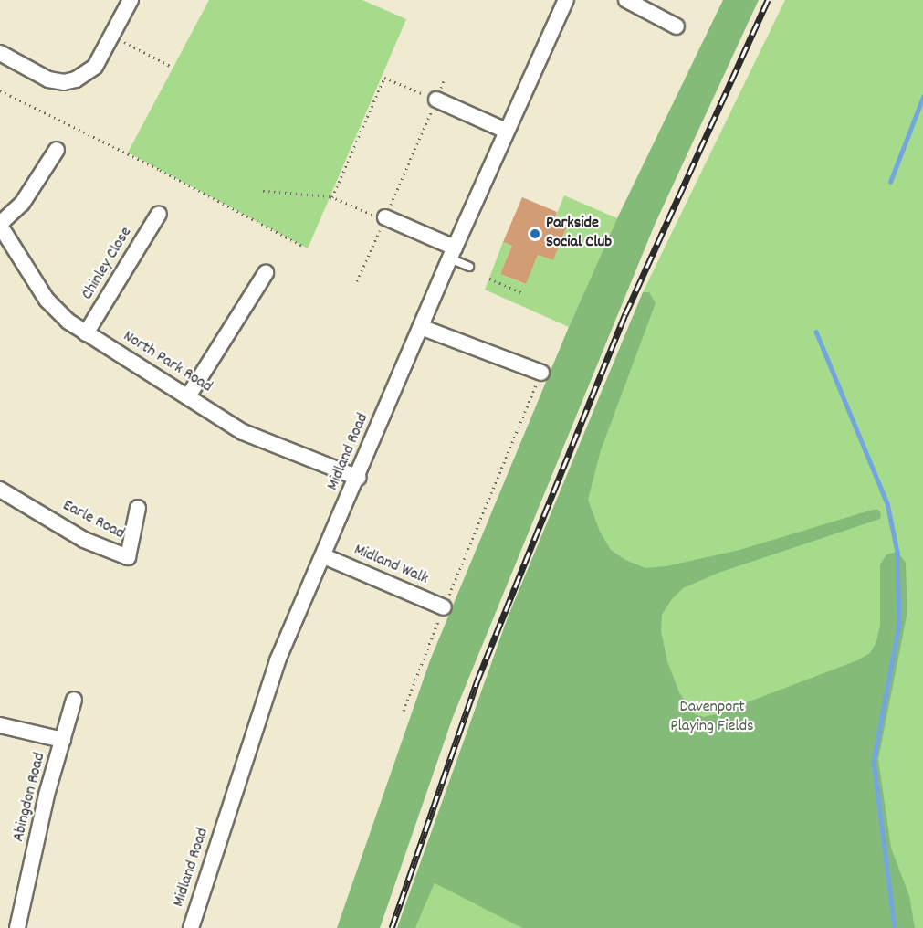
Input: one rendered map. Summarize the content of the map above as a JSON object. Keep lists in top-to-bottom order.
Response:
{
  "streets": {
    "street": [
      "Chinley Close",
      "North Park Road",
      "Midland Road",
      "Earle Road",
      "Midland Walk",
      "Abingdon Road"
    ]
  },
  "crossings": [
    ["Chinley Close", "North Park Road"],
    ["North Park Road", "Midland Road"],
    ["Midland Road", "Midland Walk"]
  ],
  "parks": ["Davenport Playing Fields"],
  "places": ["Parkside Social Club"]
}
